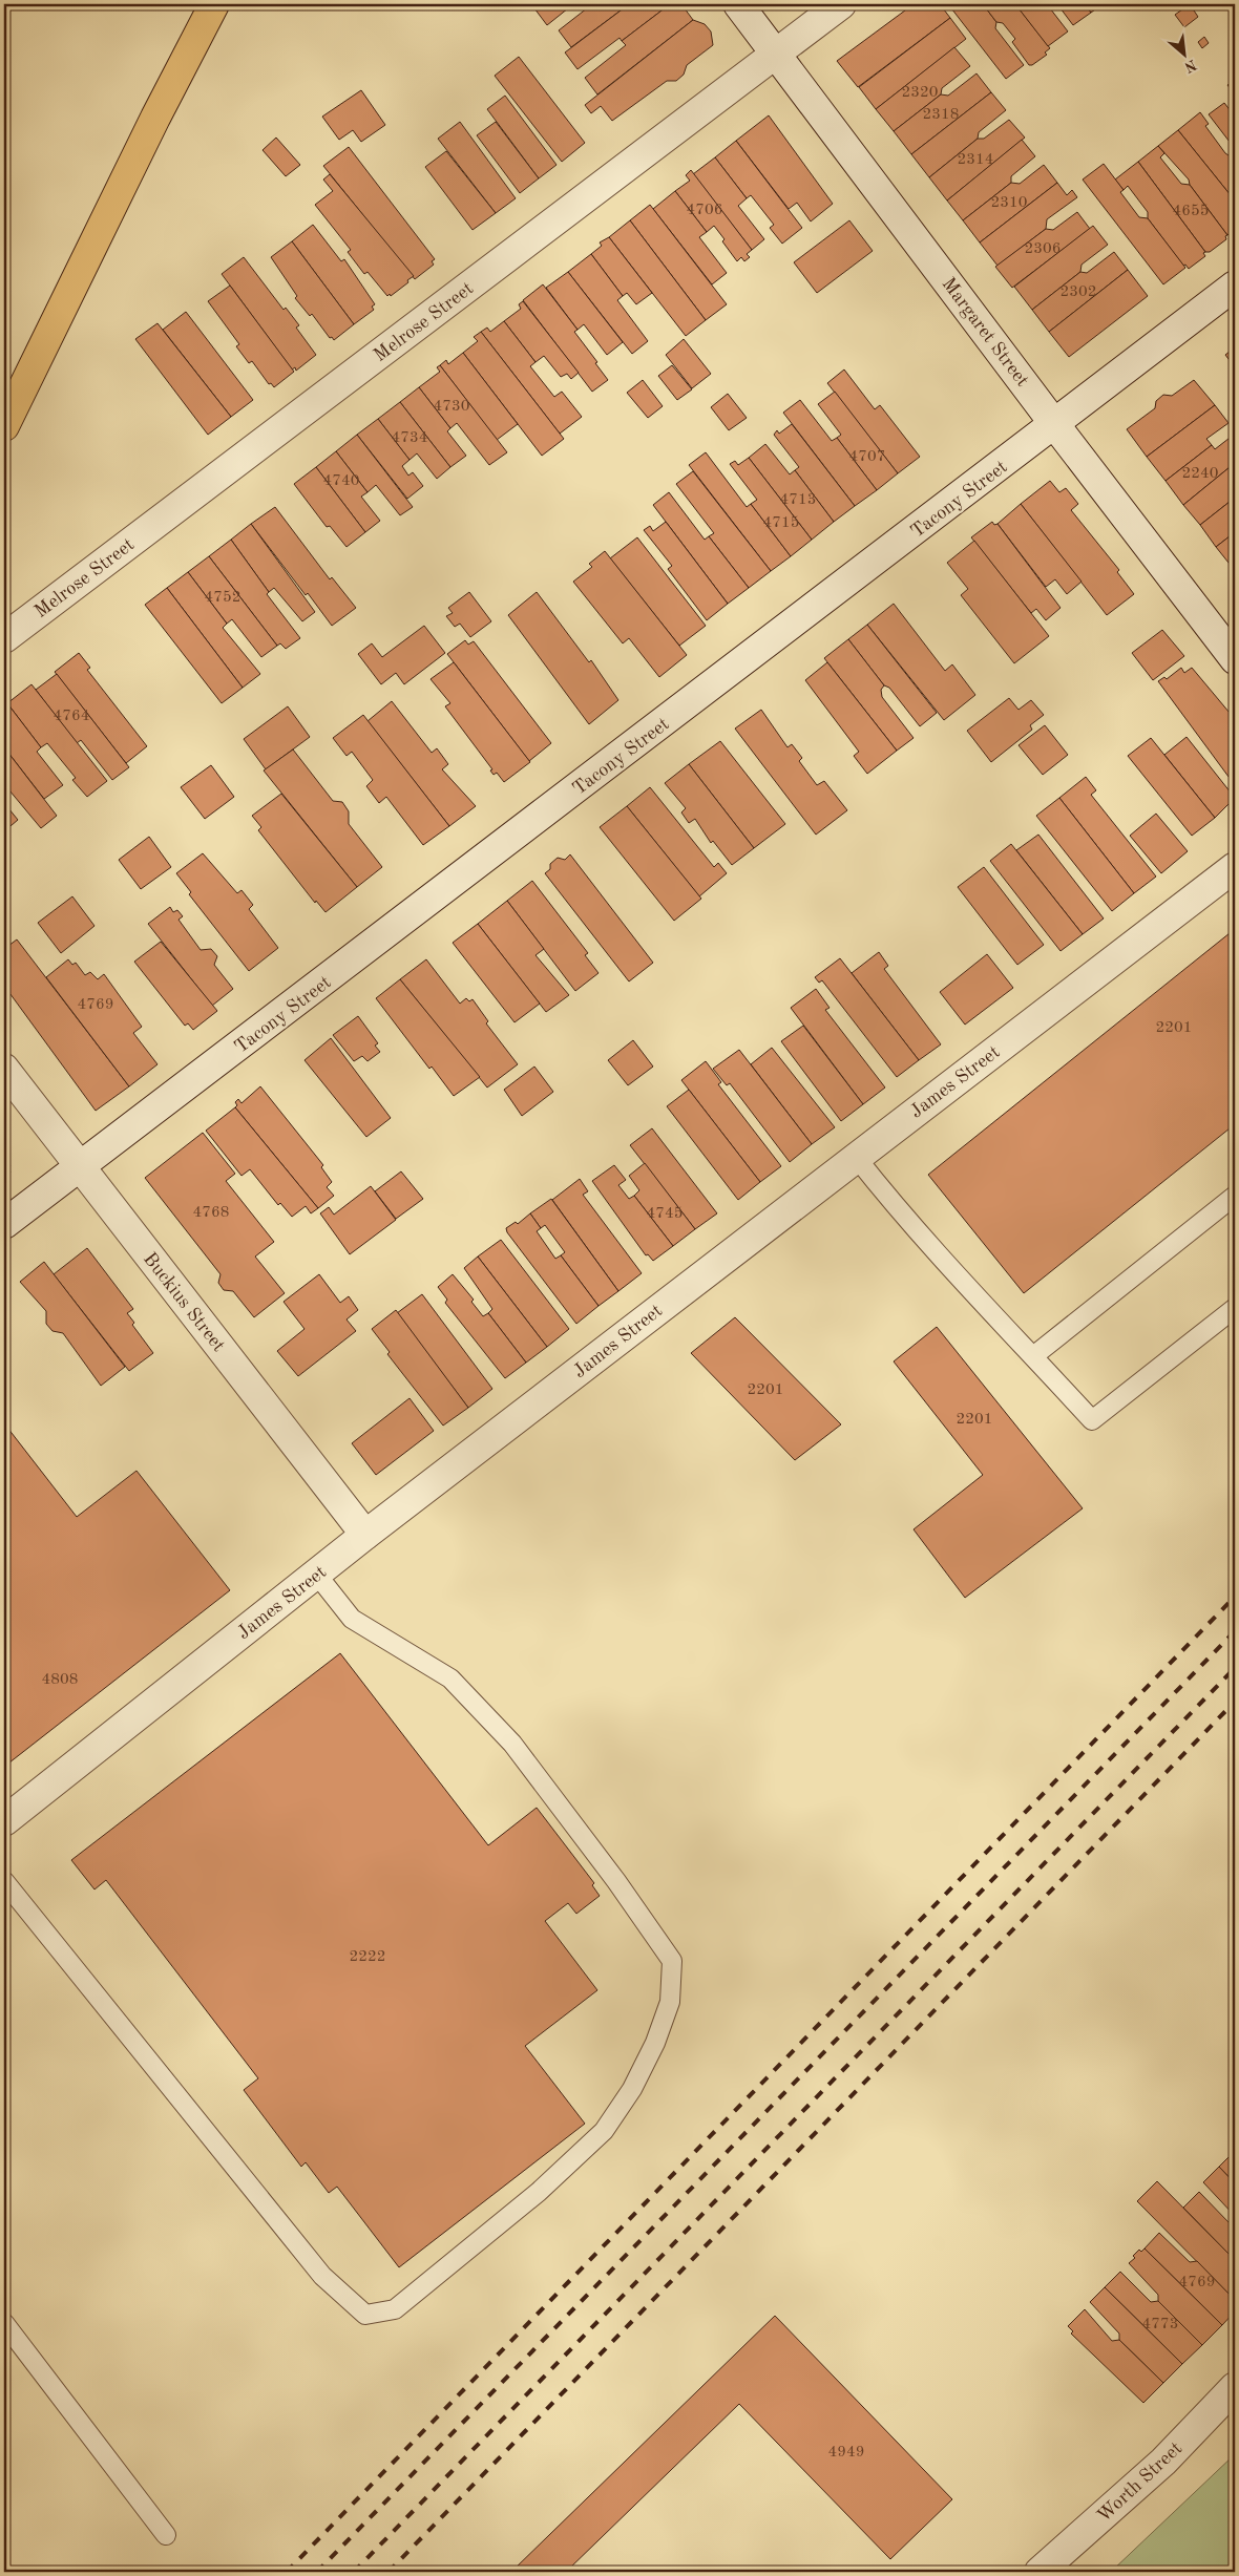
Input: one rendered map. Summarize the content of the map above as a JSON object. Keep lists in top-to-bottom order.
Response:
{
  "streets": {
    "street": [
      "Melrose Street",
      "Margaret Street",
      "Tacony Street",
      "James Street",
      "Buckius Street",
      "Worth Street"
    ]
  },
  "crossings": [
    ["Melrose Street", "Margaret Street"],
    ["Margaret Street", "Tacony Street"],
    ["Tacony Street", "Buckius Street"],
    ["James Street", "Buckius Street"]
  ],
  "house_numbers": [
    "2320",
    "2318",
    "2314",
    "2310",
    "4706",
    "4655",
    "2306",
    "2302",
    "4730",
    "4734",
    "4707",
    "2240",
    "4740",
    "4713",
    "4715",
    "4752",
    "4764",
    "4769",
    "2201",
    "4768",
    "4745",
    "2201",
    "2201",
    "4808",
    "2222",
    "4769",
    "4773",
    "4949"
  ],
  "north": "bottom right"
}
